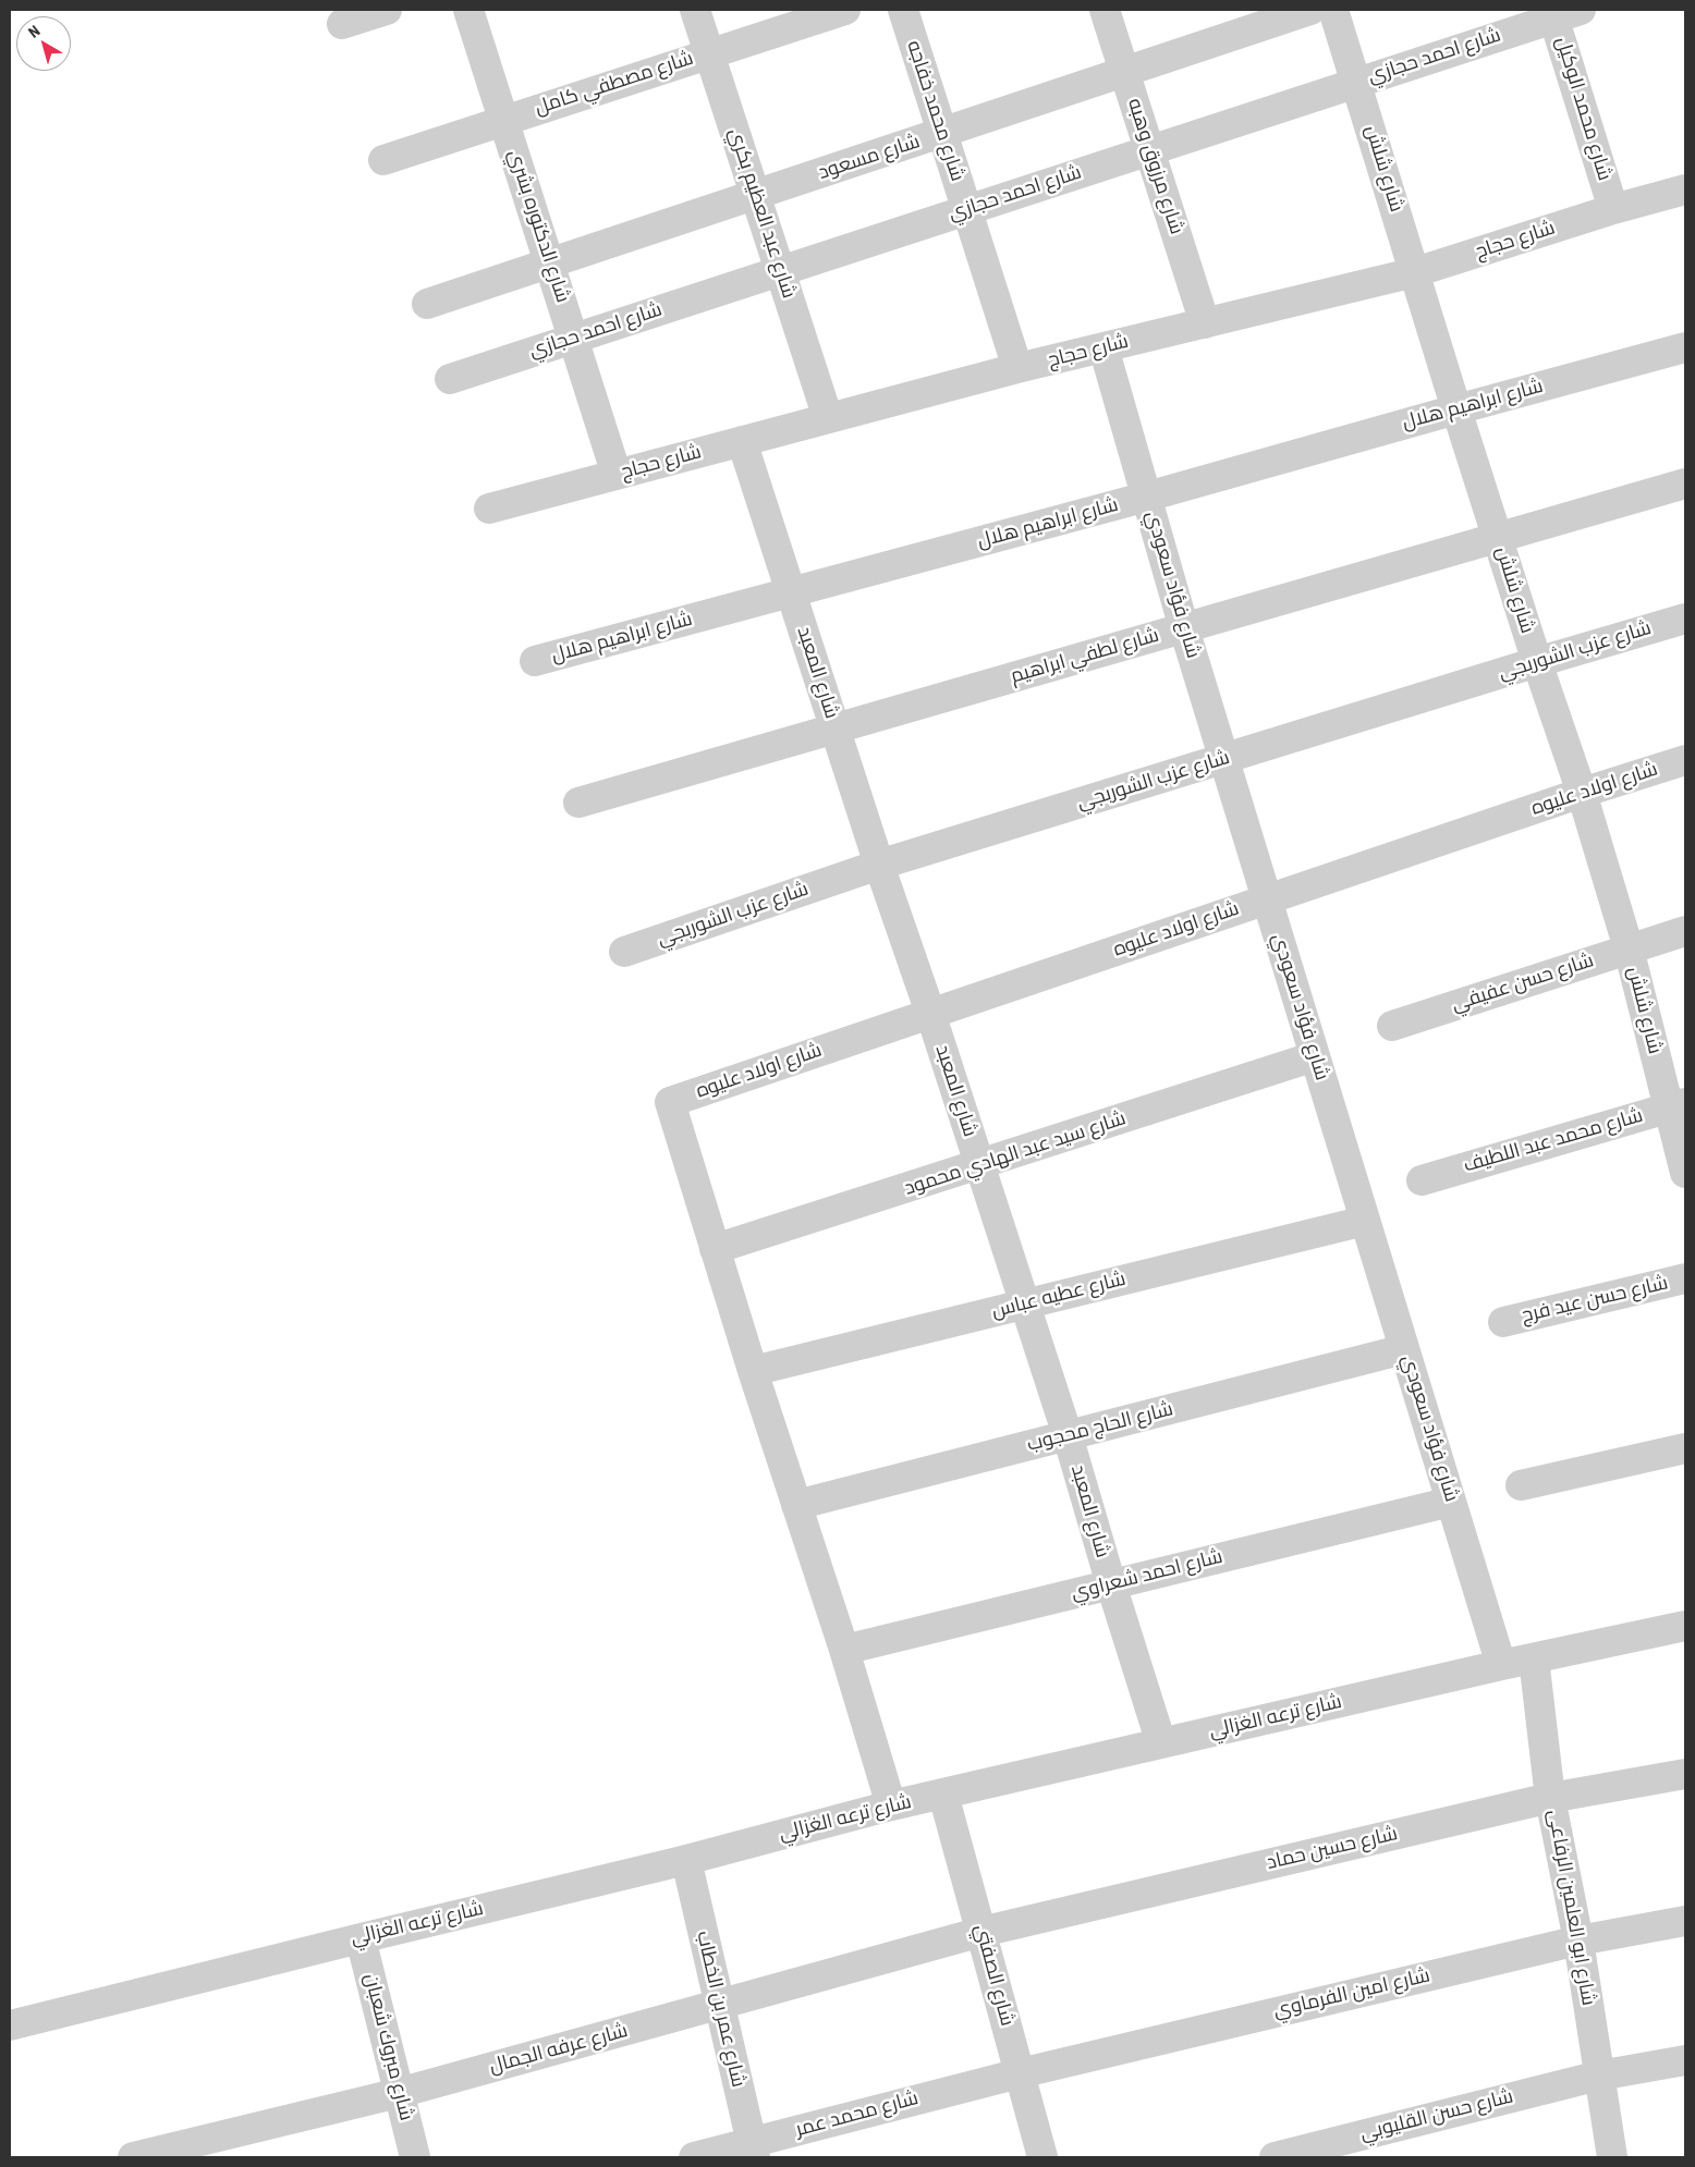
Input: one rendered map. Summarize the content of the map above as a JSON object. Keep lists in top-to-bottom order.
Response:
{
  "streets": {
    "street": [
      "شارع احمد حجازي",
      "شارع مصطفي كامل",
      "شارع محمد الوكيل",
      "شارع محمد خفاجه",
      "شارع مسعود",
      "شارع مرزوق وهبه",
      "شارع شلش",
      "شارع عبد العظيم بكري",
      "شارع الدكتوره بشري",
      "شارع حجاج",
      "شارع ابراهيم هلال",
      "شارع فؤاد سعودي",
      "شارع عزب الشوربجي",
      "شارع لطفي ابراهيم",
      "شارع المعبد",
      "شارع اولاد عليوه",
      "شارع حسن عفيفي",
      "شارع محمد عبد اللطيف",
      "شارع سيد عبد الهادي محمود",
      "شارع عطيه عباس",
      "شارع حسن عيد فرج",
      "شارع الحاج محجوب",
      "شارع احمد شعراوي",
      "شارع ترعه الغزالي",
      "شارع حسين حماد",
      "شارع ابو العلمين الرفاعى",
      "شارع الصفتي",
      "شارع امين الفرماوي",
      "شارع عمر بن الخطاب",
      "شارع مبروك شعبان",
      "شارع عرفه الجمال",
      "شارع محمد عمر",
      "شارع حسن القليوبي"
    ]
  },
  "crossings": [
    ["شارع احمد حجازي", "شارع محمد الوكيل"],
    ["شارع احمد حجازي", "شارع محمد خفاجه"],
    ["شارع احمد حجازي", "شارع مرزوق وهبه"],
    ["شارع احمد حجازي", "شارع شلش"],
    ["شارع احمد حجازي", "شارع عبد العظيم بكري"],
    ["شارع احمد حجازي", "شارع الدكتوره بشري"],
    ["شارع مصطفي كامل", "شارع عبد العظيم بكري"],
    ["شارع مصطفي كامل", "شارع الدكتوره بشري"],
    ["شارع محمد الوكيل", "شارع حجاج"],
    ["شارع محمد خفاجه", "شارع مسعود"],
    ["شارع محمد خفاجه", "شارع حجاج"],
    ["شارع مسعود", "شارع مرزوق وهبه"],
    ["شارع مسعود", "شارع عبد العظيم بكري"],
    ["شارع مسعود", "شارع الدكتوره بشري"],
    ["شارع مرزوق وهبه", "شارع حجاج"],
    ["شارع شلش", "شارع حجاج"],
    ["شارع شلش", "شارع ابراهيم هلال"],
    ["شارع شلش", "شارع عزب الشوربجي"],
    ["شارع شلش", "شارع لطفي ابراهيم"],
    ["شارع شلش", "شارع اولاد عليوه"],
    ["شارع شلش", "شارع حسن عفيفي"],
    ["شارع شلش", "شارع محمد عبد اللطيف"],
    ["شارع عبد العظيم بكري", "شارع حجاج"],
    ["شارع الدكتوره بشري", "شارع حجاج"],
    ["شارع حجاج", "شارع فؤاد سعودي"],
    ["شارع حجاج", "شارع المعبد"],
    ["شارع ابراهيم هلال", "شارع فؤاد سعودي"],
    ["شارع ابراهيم هلال", "شارع المعبد"],
    ["شارع فؤاد سعودي", "شارع عزب الشوربجي"],
    ["شارع فؤاد سعودي", "شارع لطفي ابراهيم"],
    ["شارع فؤاد سعودي", "شارع اولاد عليوه"],
    ["شارع فؤاد سعودي", "شارع سيد عبد الهادي محمود"],
    ["شارع فؤاد سعودي", "شارع عطيه عباس"],
    ["شارع فؤاد سعودي", "شارع الحاج محجوب"],
    ["شارع فؤاد سعودي", "شارع احمد شعراوي"],
    ["شارع فؤاد سعودي", "شارع ترعه الغزالي"],
    ["شارع عزب الشوربجي", "شارع المعبد"],
    ["شارع لطفي ابراهيم", "شارع المعبد"],
    ["شارع المعبد", "شارع اولاد عليوه"],
    ["شارع المعبد", "شارع سيد عبد الهادي محمود"],
    ["شارع المعبد", "شارع عطيه عباس"],
    ["شارع المعبد", "شارع الحاج محجوب"],
    ["شارع المعبد", "شارع احمد شعراوي"],
    ["شارع المعبد", "شارع ترعه الغزالي"],
    ["شارع اولاد عليوه", "شارع سيد عبد الهادي محمود"],
    ["شارع ترعه الغزالي", "شارع ابو العلمين الرفاعى"],
    ["شارع ترعه الغزالي", "شارع الصفتي"],
    ["شارع ترعه الغزالي", "شارع عمر بن الخطاب"],
    ["شارع ترعه الغزالي", "شارع مبروك شعبان"],
    ["شارع حسين حماد", "شارع ابو العلمين الرفاعى"],
    ["شارع حسين حماد", "شارع الصفتي"],
    ["شارع حسين حماد", "شارع عرفه الجمال"],
    ["شارع ابو العلمين الرفاعى", "شارع امين الفرماوي"],
    ["شارع ابو العلمين الرفاعى", "شارع حسن القليوبي"],
    ["شارع الصفتي", "شارع امين الفرماوي"],
    ["شارع الصفتي", "شارع عرفه الجمال"],
    ["شارع الصفتي", "شارع محمد عمر"],
    ["شارع امين الفرماوي", "شارع محمد عمر"],
    ["شارع عمر بن الخطاب", "شارع عرفه الجمال"],
    ["شارع عمر بن الخطاب", "شارع محمد عمر"],
    ["شارع مبروك شعبان", "شارع عرفه الجمال"]
  ],
  "north": "top left"
}
